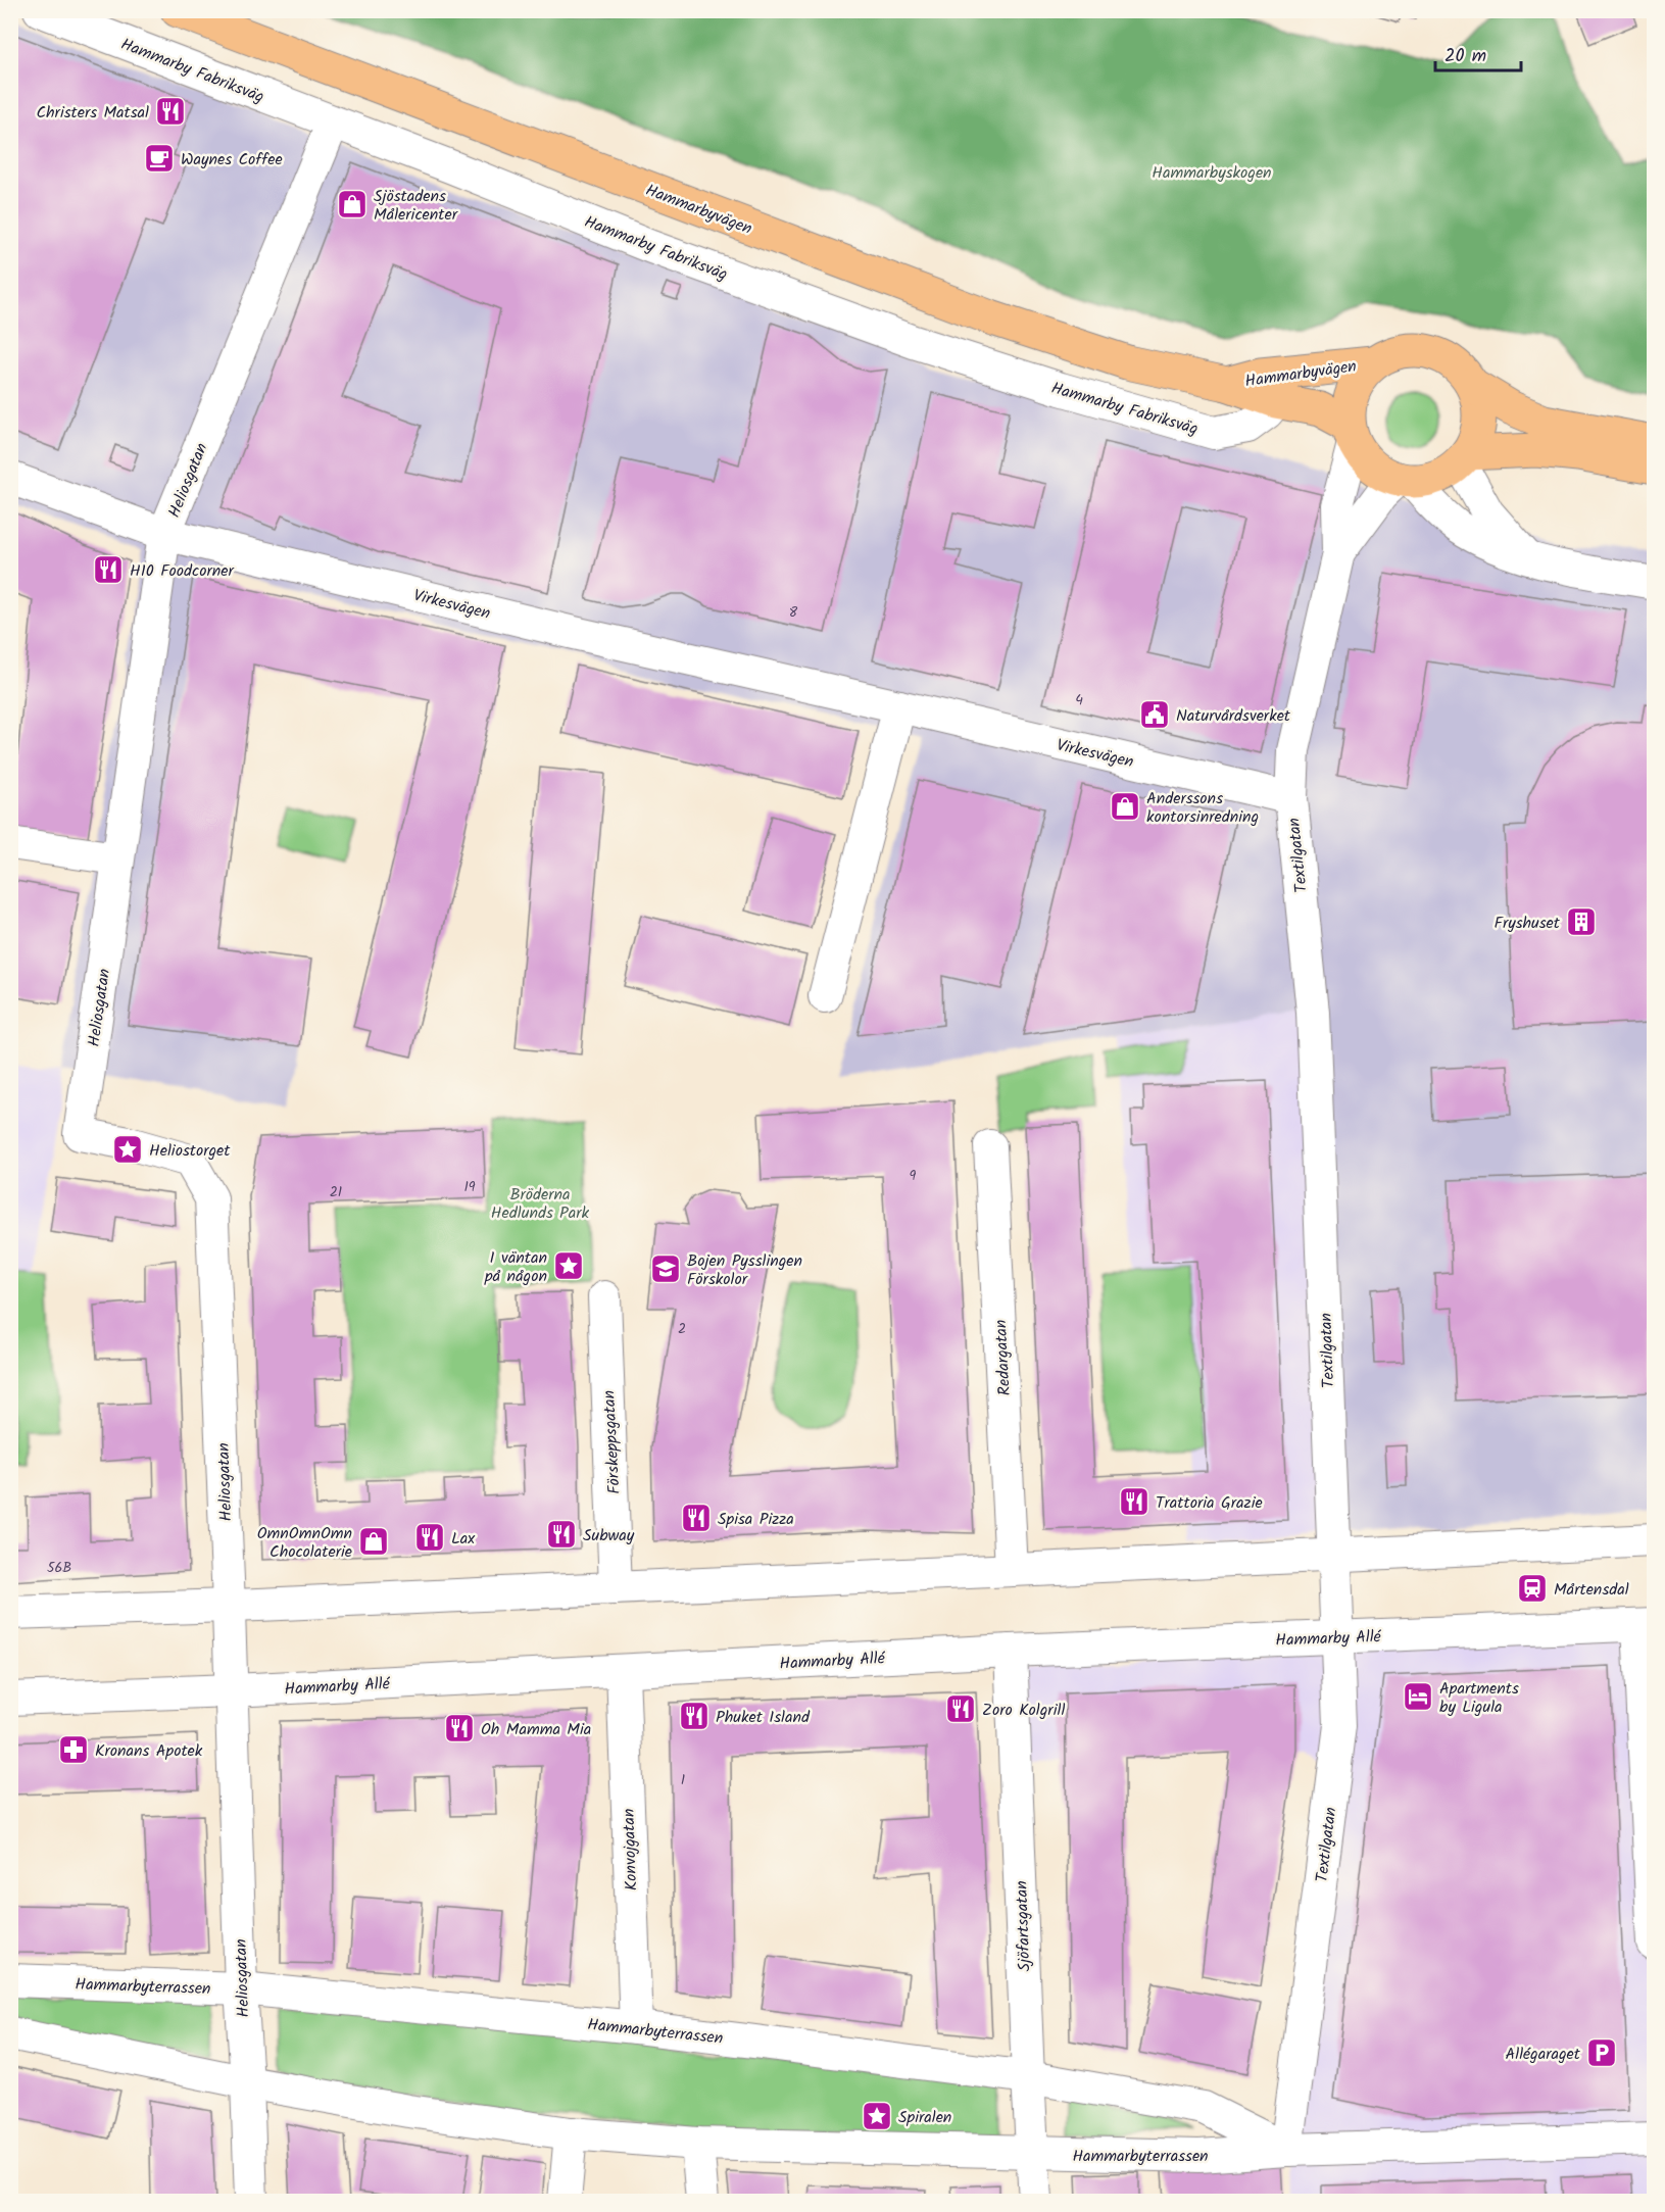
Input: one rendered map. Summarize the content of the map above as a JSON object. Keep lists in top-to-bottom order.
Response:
{
  "streets": {
    "main road": ["Hammarbyvägen"],
    "street": [
      "Hammarby Fabriksväg",
      "Heliosgatan",
      "Virkesvägen",
      "Textilgatan",
      "Redargatan",
      "Förskeppsgatan",
      "Hammarby Allé",
      "Konvojgatan",
      "Sjöfartsgatan",
      "Hammarbyterrassen"
    ]
  },
  "crossings": [
    ["Hammarby Fabriksväg", "Hammarbyvägen"],
    ["Hammarby Fabriksväg", "Heliosgatan"],
    ["Hammarbyvägen", "Textilgatan"],
    ["Heliosgatan", "Virkesvägen"],
    ["Heliosgatan", "Hammarby Allé"],
    ["Heliosgatan", "Hammarbyterrassen"],
    ["Virkesvägen", "Textilgatan"],
    ["Textilgatan", "Hammarby Allé"],
    ["Textilgatan", "Hammarbyterrassen"],
    ["Hammarby Allé", "Konvojgatan"],
    ["Hammarby Allé", "Sjöfartsgatan"],
    ["Konvojgatan", "Hammarbyterrassen"],
    ["Sjöfartsgatan", "Hammarbyterrassen"]
  ],
  "parks": ["Hammarbyskogen", "Bröderna Hedlunds Park"],
  "places": {
    "restaurant": [
      "Christers Matsal",
      "H10 Foodcorner",
      "Trattoria Grazie",
      "Spisa Pizza",
      "Subway",
      "Lax",
      "Zoro Kolgrill",
      "Phuket Island",
      "Oh Mamma Mia"
    ],
    "cafe": ["Waynes Coffee"],
    "shop": ["Sjöstadens Målericenter", "Anderssons kontorsinredning", "OmnOmnOmn Chocolaterie"],
    "public building": ["Naturvårdsverket"],
    "building": ["Fryshuset"],
    "place": ["Heliostorget", "I väntan på någon", "Spiralen"],
    "school or university": ["Bojen Pysslingen Förskolor"],
    "station": ["Mårtensdal"],
    "hotel": ["Apartments by Ligula"],
    "pharmacy": ["Kronans Apotek"],
    "parking": ["Allégaraget"]
  },
  "house_numbers": [
    "8",
    "4",
    "9",
    "19",
    "21",
    "2",
    "56B",
    "1"
  ],
  "scale_bar": "20 m"
}
